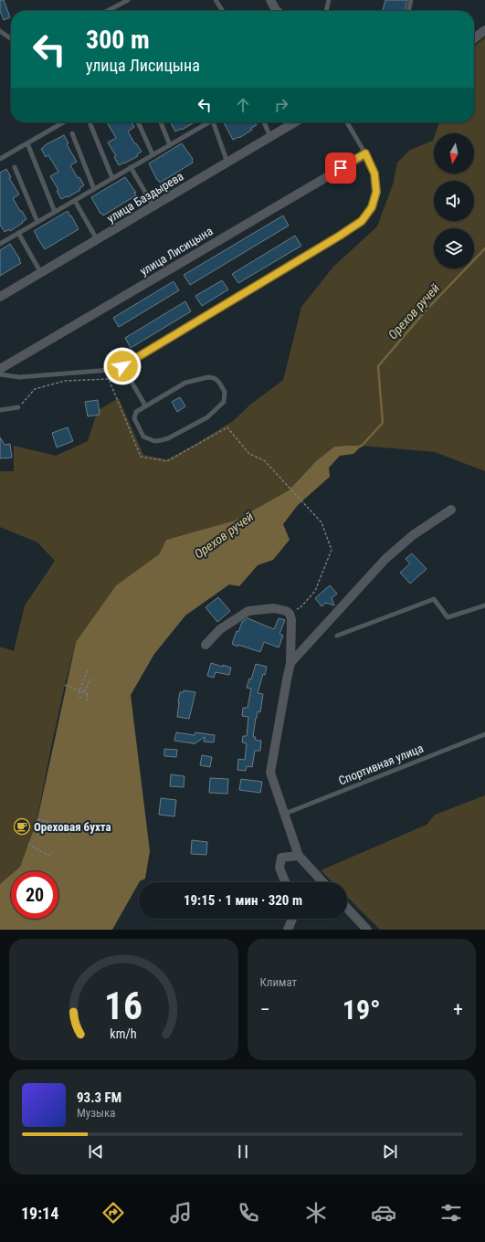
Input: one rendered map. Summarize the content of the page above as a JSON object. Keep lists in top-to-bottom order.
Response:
{
  "streets": {
    "street": ["улица Баздырева", "улица Лисицына"],
    "lane": ["Спортивная улица"]
  },
  "water": ["Орехов ручей"],
  "places": {
    "cafe": ["Ореховая бухта"]
  },
  "north": "bottom",
  "page": {
    "turn": ["300 m", "улица Лисицына"],
    "limit": "20",
    "trip": "19:15 · 1 мин · 320 m",
    "tile": "Климат",
    "heat": ["−", "19°", "+"],
    "song": ["93.3 FM", "Музыка"],
    "tabs": "19:14",
    "gauge": ["16", "km/h"]
  }
}
